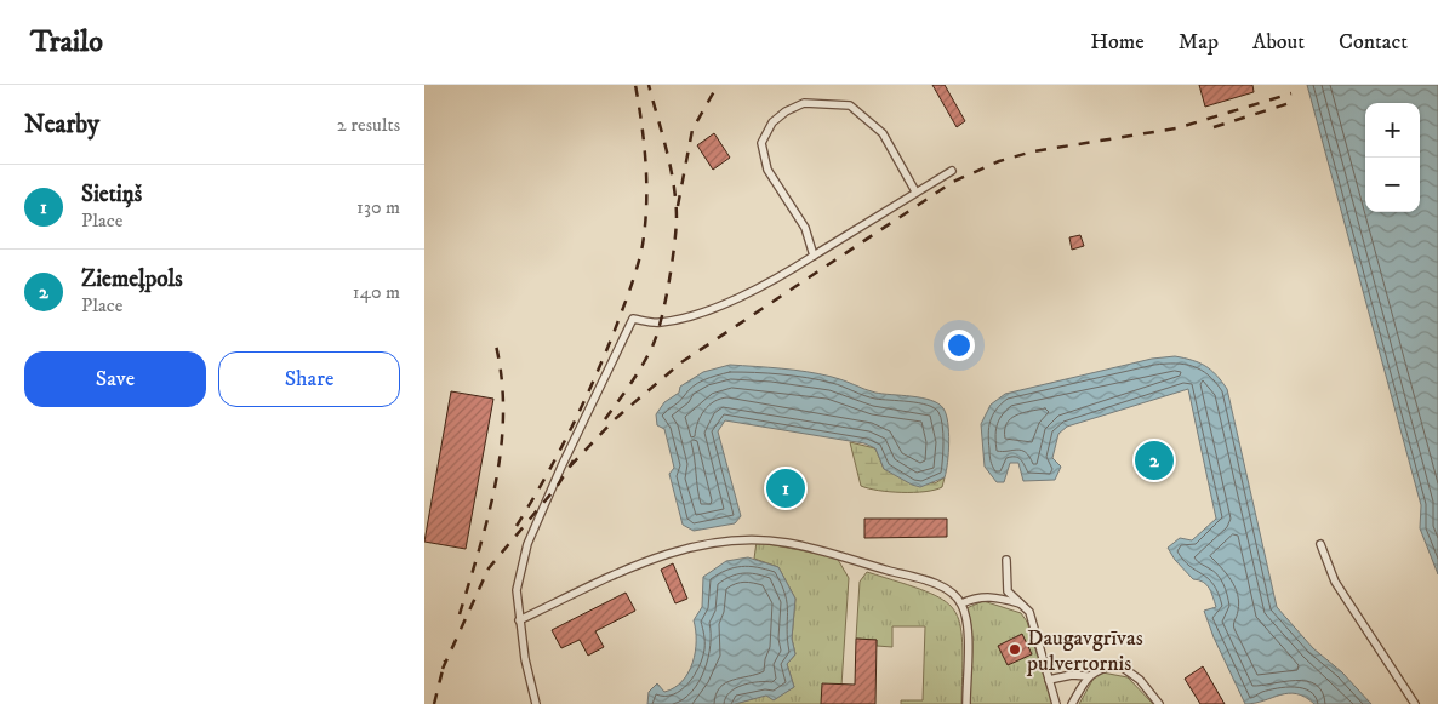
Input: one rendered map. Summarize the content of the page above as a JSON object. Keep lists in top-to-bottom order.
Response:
{
  "places": ["Daugavgrīvas pulvertornis"],
  "page": {
    "header": "Trailo",
    "nav": [
      "Home",
      "Map",
      "About",
      "Contact"
    ],
    "heading": ["Nearby", "2 results"],
    "map_buttons": ["+", "−"],
    "list": [
      {
        "mark": "1",
        "name": "Sietiņš",
        "note": "Place",
        "value": "130 m"
      },
      {
        "mark": "2",
        "name": "Ziemeļpols",
        "note": "Place",
        "value": "140 m"
      }
    ],
    "buttons": ["Save", "Share"],
    "pins": ["2", "1"]
  }
}
